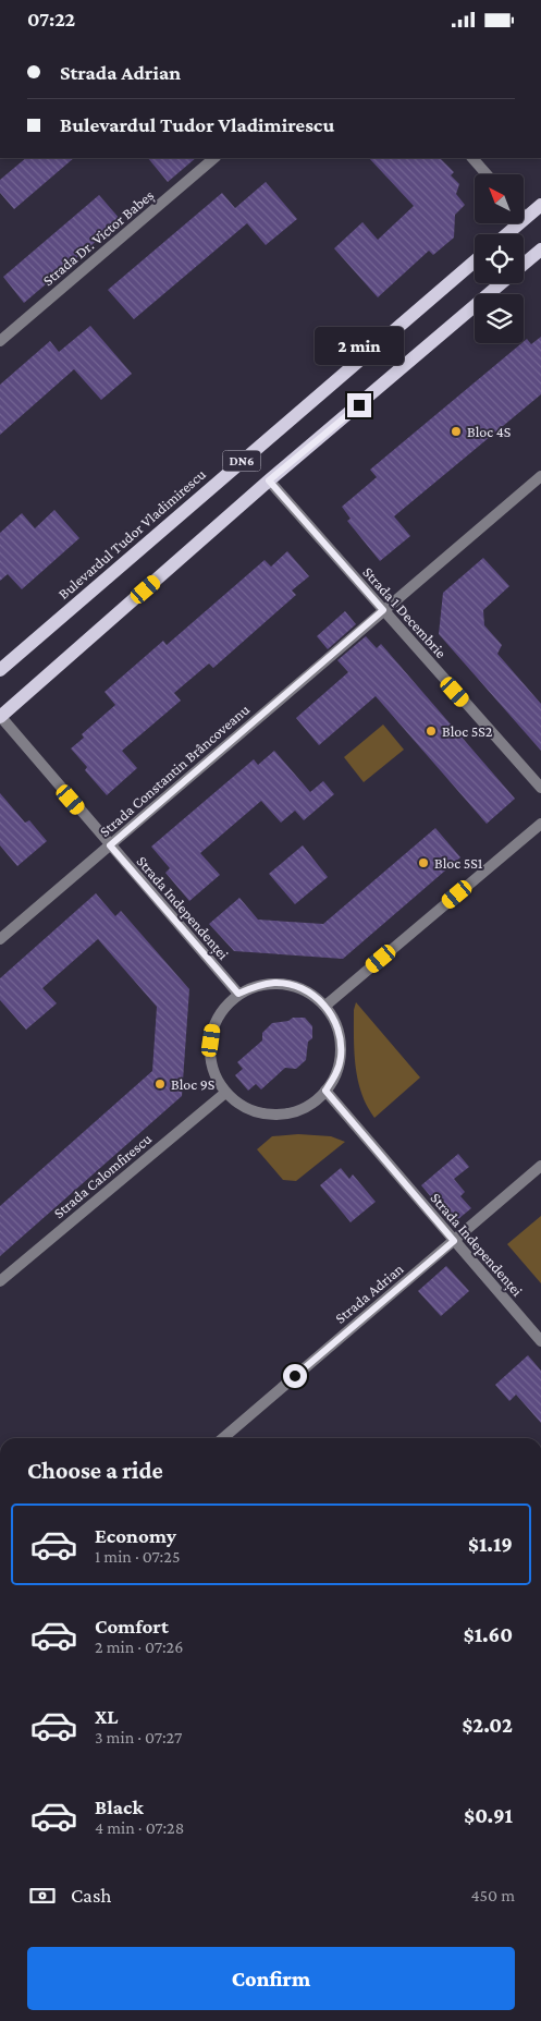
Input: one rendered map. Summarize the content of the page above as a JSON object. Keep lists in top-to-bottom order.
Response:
{
  "streets": {
    "main road": ["DN6", "Bulevardul Tudor Vladimirescu"],
    "street": [
      "Strada Dr. Victor Babeș",
      "Strada 1 Decembrie",
      "Strada Constantin Brâncoveanu",
      "Strada Independenței",
      "Strada Calomfirescu",
      "Strada Adrian"
    ]
  },
  "crossings": [
    ["DN6", "Strada 1 Decembrie"],
    ["DN6", "Strada Independenței"],
    ["Strada 1 Decembrie", "Strada Constantin Brâncoveanu"],
    ["Strada Constantin Brâncoveanu", "Strada Independenței"],
    ["Strada Independenței", "Strada Calomfirescu"],
    ["Strada Independenței", "Strada Adrian"]
  ],
  "places": [
    "Bloc 4S",
    "Bloc 5S2",
    "Bloc 5S1",
    "Bloc 9S"
  ],
  "north": "top left",
  "page": {
    "status": "07:22",
    "banner": ["Strada Adrian", "Bulevardul Tudor Vladimirescu"],
    "bubble": "2 min",
    "heading": "Choose a ride",
    "list": [
      {
        "name": "Economy",
        "note": "1 min · 07:25",
        "value": "$1.19"
      },
      {
        "name": "Comfort",
        "note": "2 min · 07:26",
        "value": "$1.60"
      },
      {
        "name": "XL",
        "note": "3 min · 07:27",
        "value": "$2.02"
      },
      {
        "name": "Black",
        "note": "4 min · 07:28",
        "value": "$0.91"
      }
    ],
    "pay": ["Cash", "450 m"],
    "buttons": "Confirm"
  }
}
